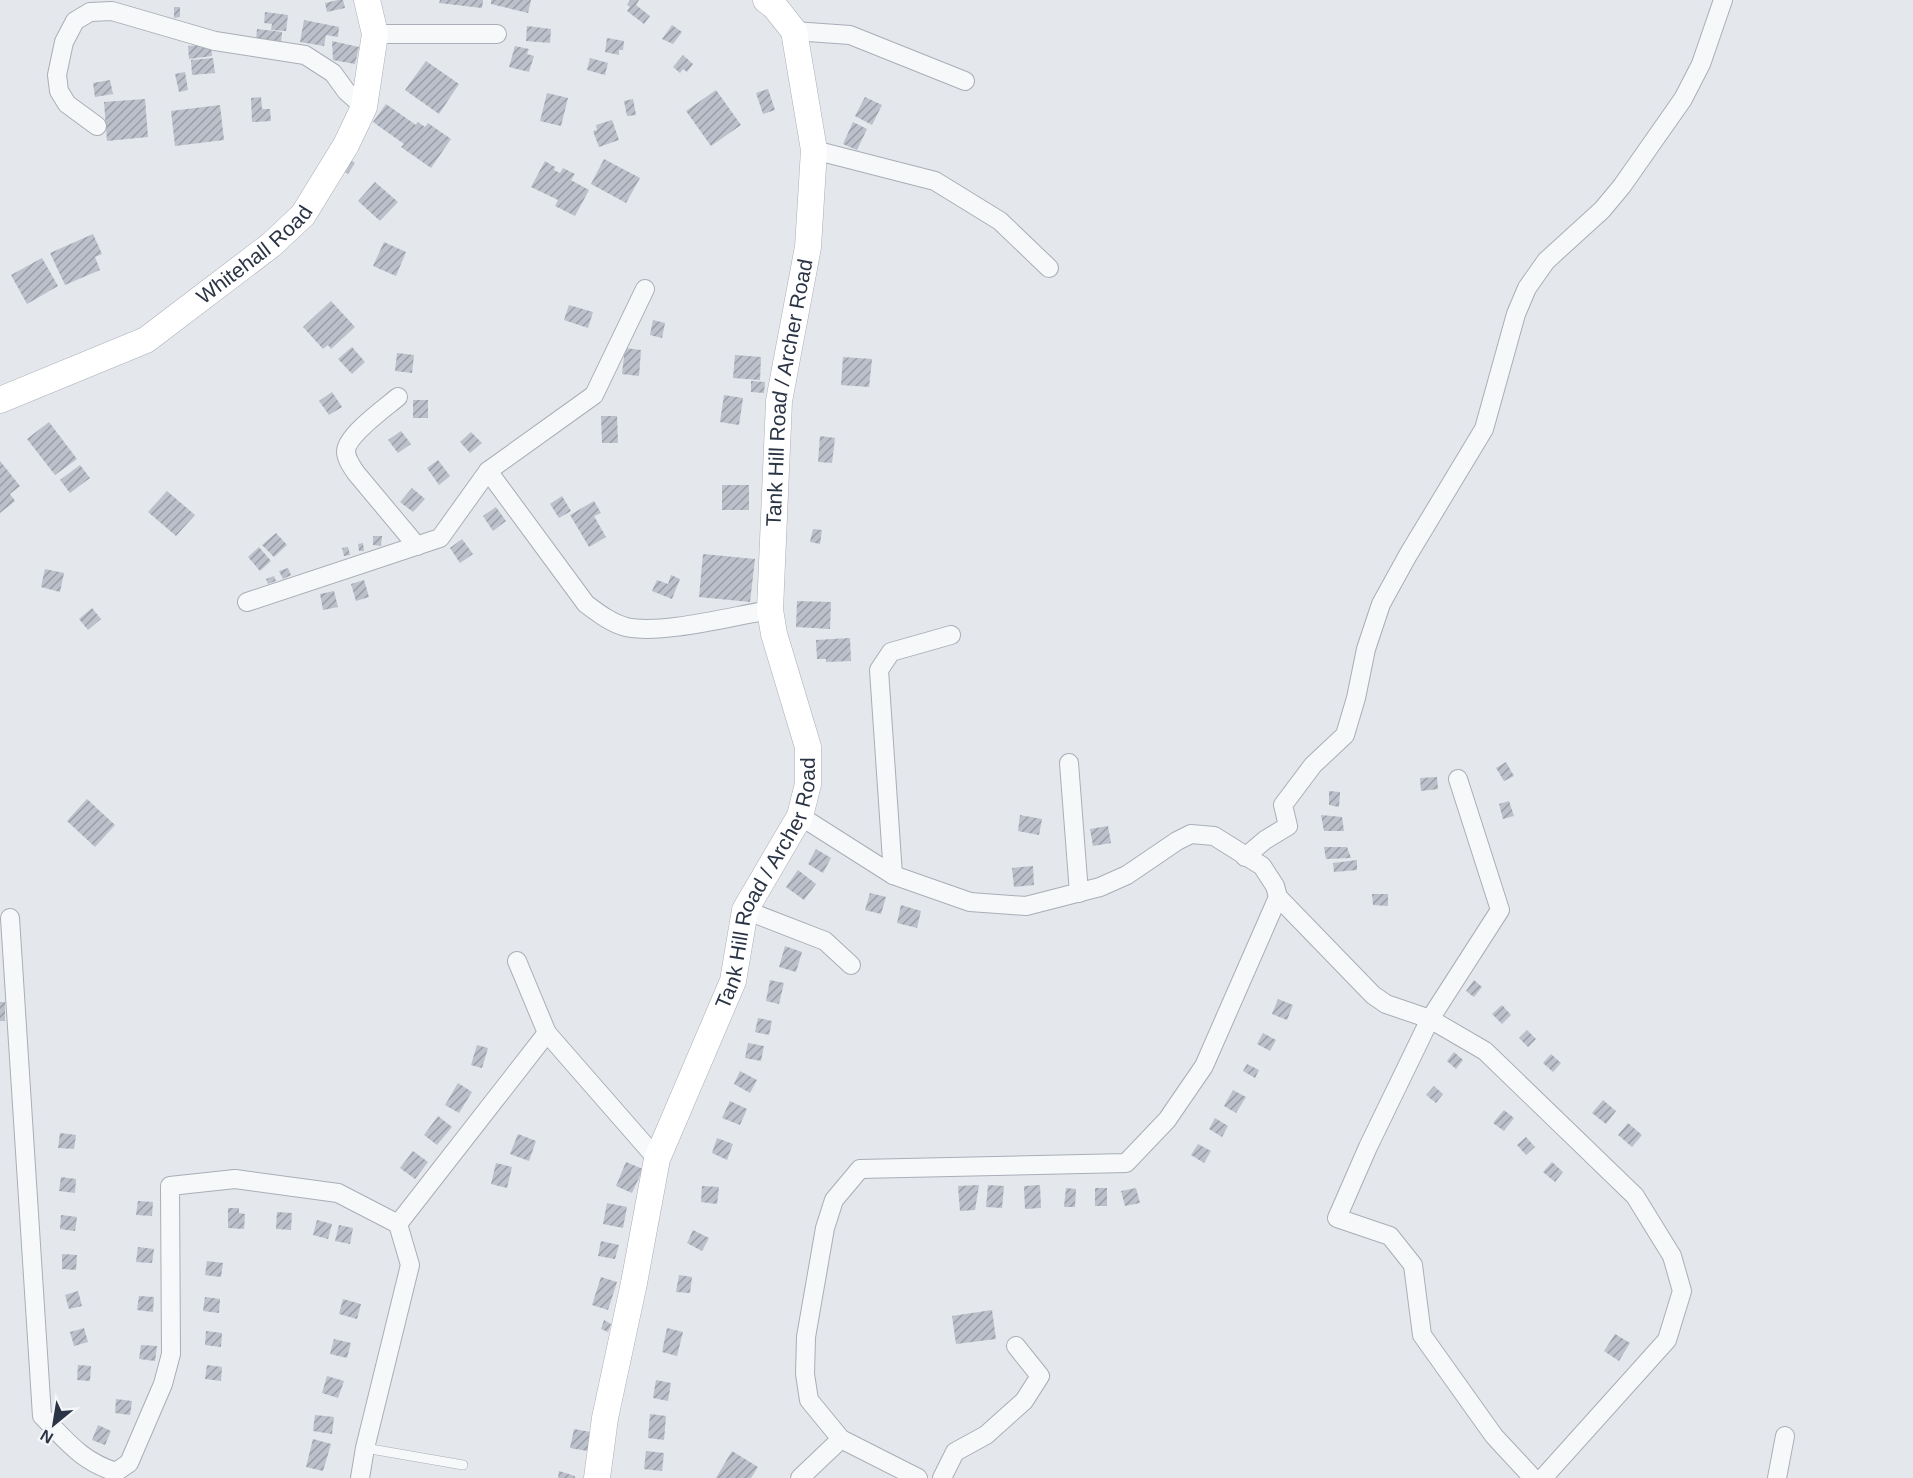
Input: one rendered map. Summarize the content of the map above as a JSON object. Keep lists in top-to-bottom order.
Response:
{
  "streets": {
    "street": ["Whitehall Road", "Tank Hill Road / Archer Road"]
  },
  "north": "bottom left"
}
